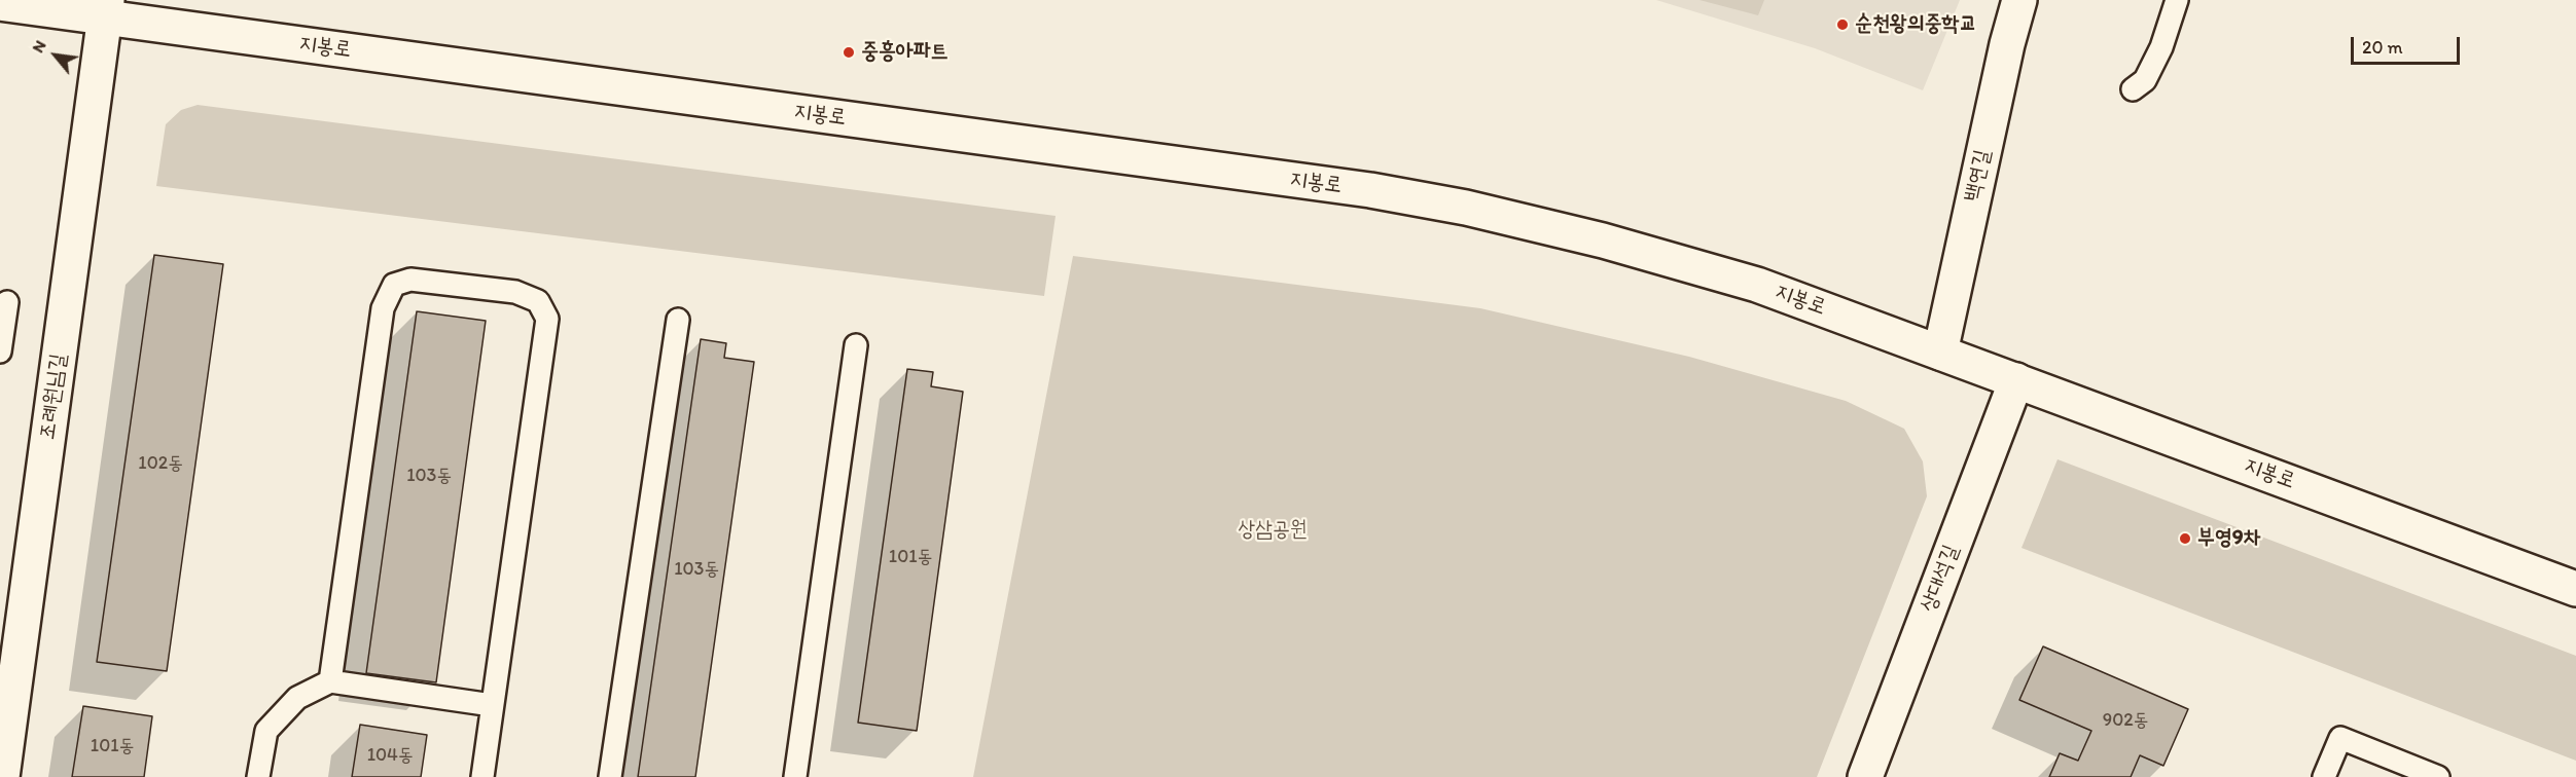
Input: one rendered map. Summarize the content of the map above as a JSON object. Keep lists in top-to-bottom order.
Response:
{
  "streets": {
    "main road": [
      "지봉로",
      "백연길",
      "조례원님길",
      "상대석길"
    ]
  },
  "crossings": [
    ["지봉로", "백연길"],
    ["지봉로", "조례원님길"],
    ["지봉로", "상대석길"]
  ],
  "parks": ["상삼공원"],
  "places": ["순천왕의중학교", "중흥아파트", "부영9차"],
  "house_numbers": [
    "102동",
    "103동",
    "101동",
    "103동",
    "902동",
    "101동",
    "104동"
  ],
  "scale_bar": "20 m",
  "north": "top left"
}
